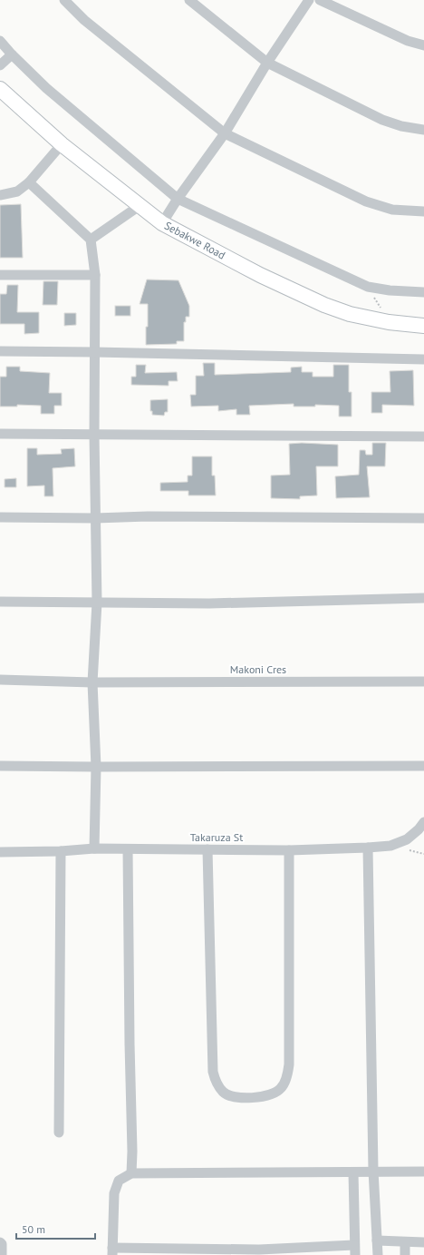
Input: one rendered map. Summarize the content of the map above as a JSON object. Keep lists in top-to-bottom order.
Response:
{
  "streets": {
    "street": ["Sebakwe Road", "Makoni Cres", "Takaruza St"]
  },
  "scale_bar": "50 m"
}
